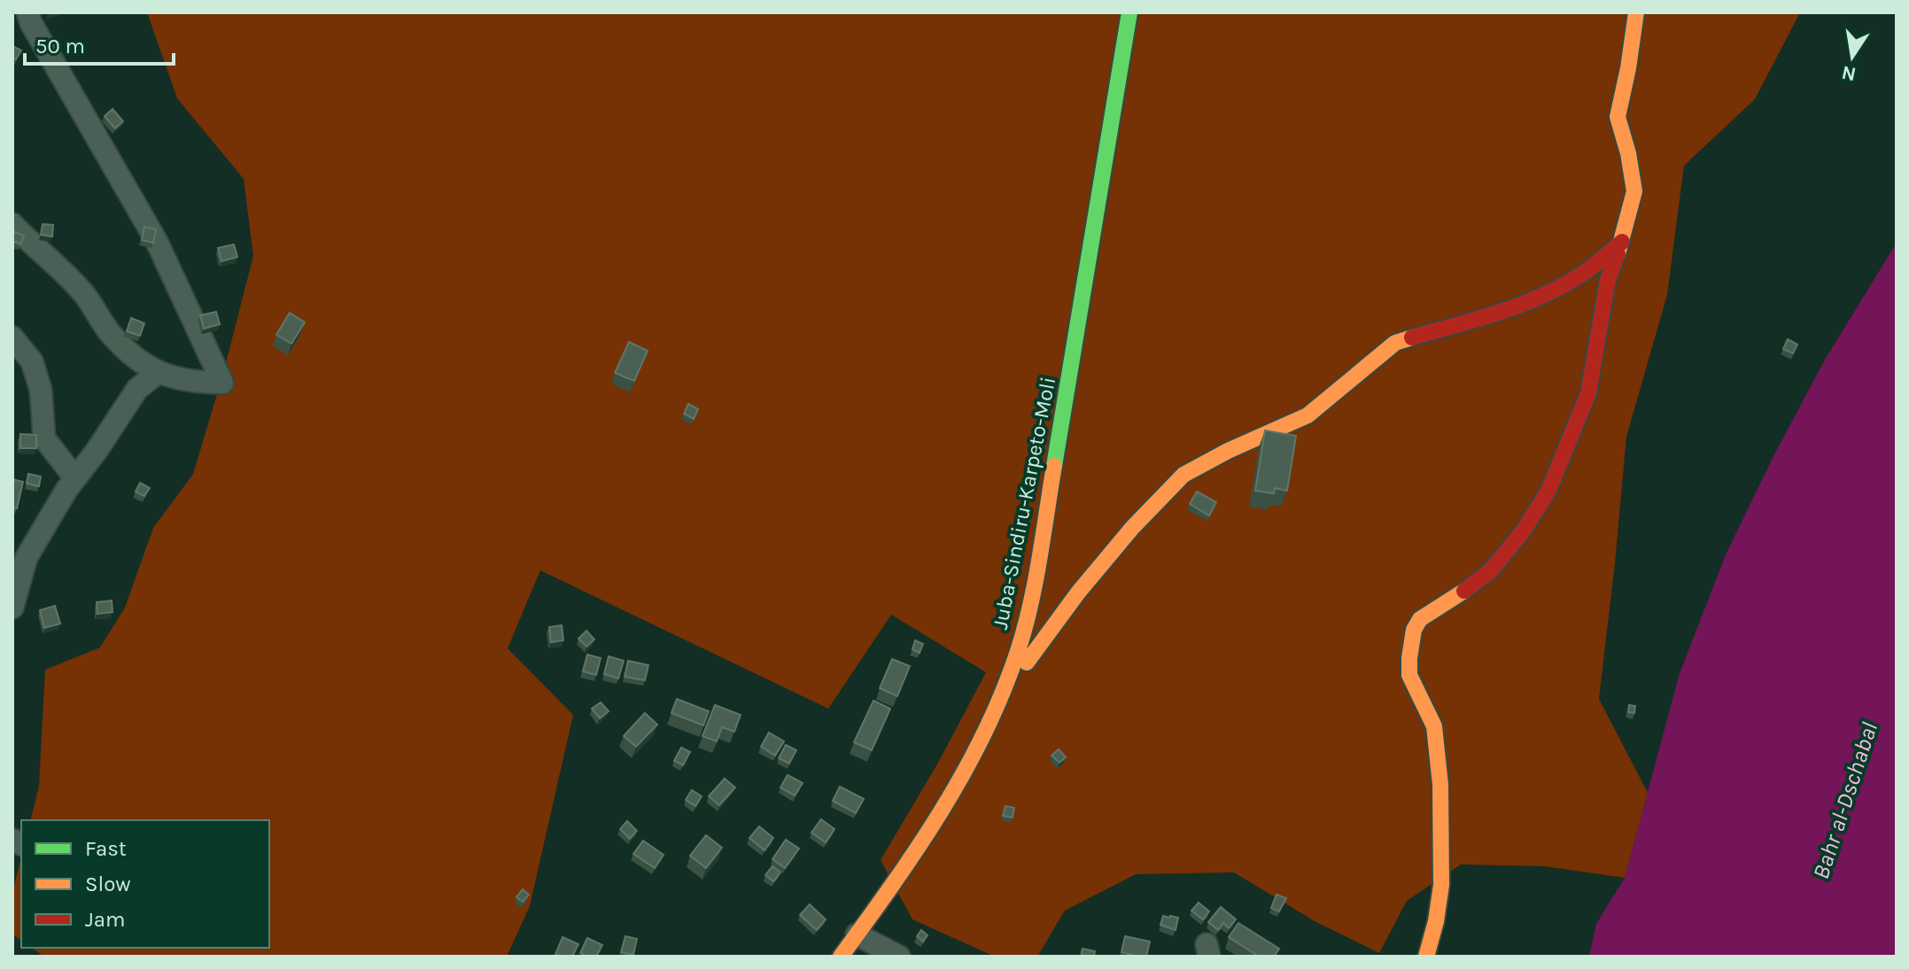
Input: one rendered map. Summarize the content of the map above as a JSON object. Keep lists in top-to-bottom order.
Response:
{
  "streets": {
    "street": ["Juba-Sindiru-Karpeto-Moli"]
  },
  "water": ["Bahr al-Dschabal"],
  "legend": ["Fast", "Slow", "Jam"],
  "scale_bar": "50 m",
  "north": "bottom"
}
